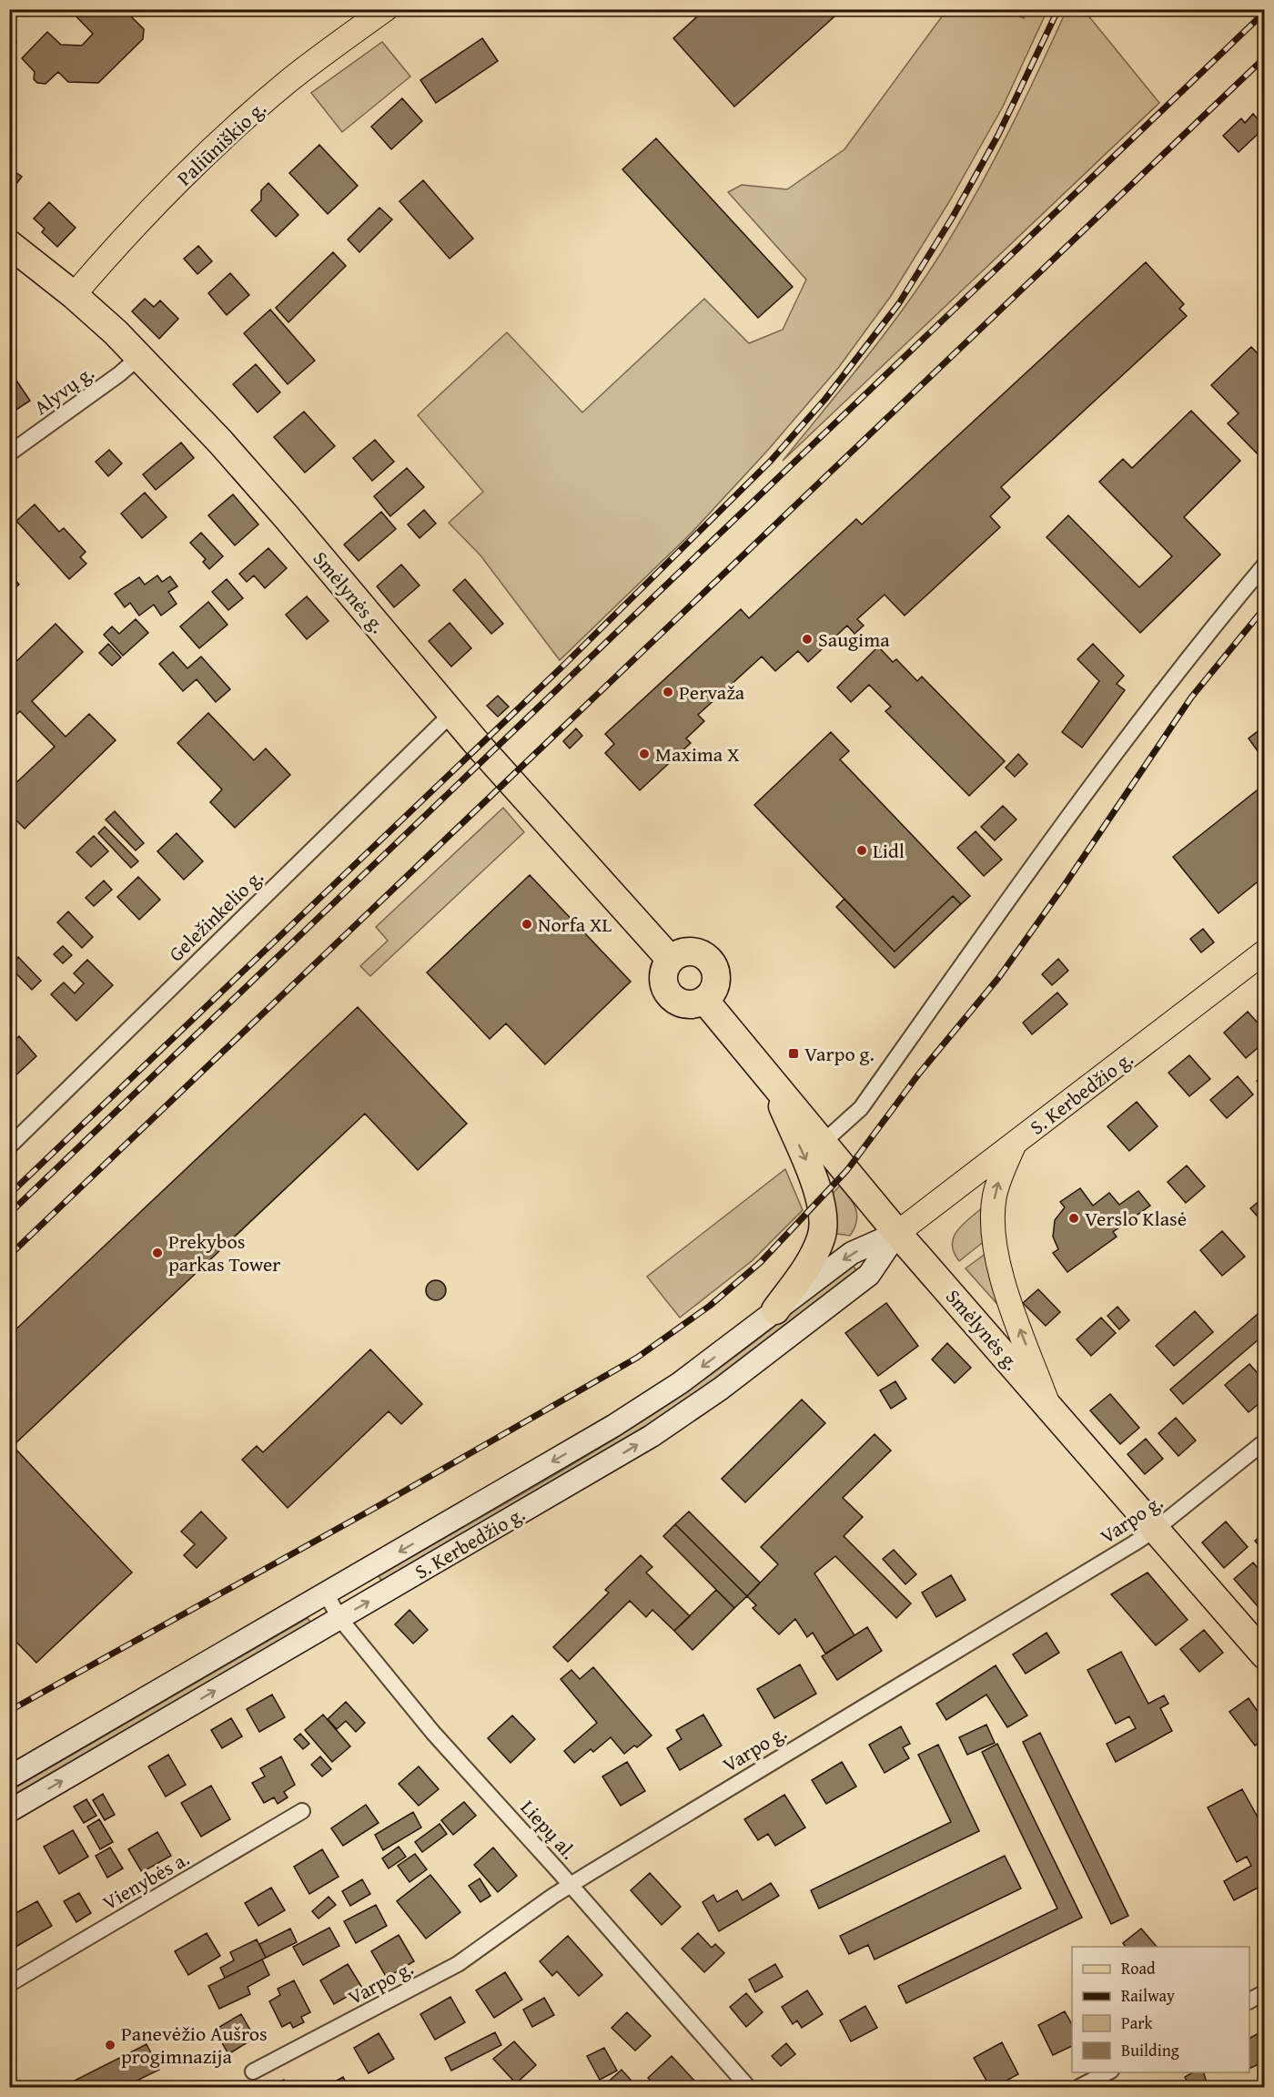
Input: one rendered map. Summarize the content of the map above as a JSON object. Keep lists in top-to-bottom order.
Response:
{
  "streets": {
    "highway": ["Smėlynės g."],
    "main road": ["Paliūniškio g.", "S. Kerbedžio g."],
    "street": [
      "Alyvų g.",
      "Geležinkelio g.",
      "Varpo g.",
      "Liepų al.",
      "Vienybės a."
    ]
  },
  "crossings": [
    ["Paliūniškio g.", "Smėlynės g."],
    ["Alyvų g.", "Smėlynės g."],
    ["Smėlynės g.", "Geležinkelio g."],
    ["Smėlynės g.", "S. Kerbedžio g."],
    ["Smėlynės g.", "Varpo g."],
    ["S. Kerbedžio g.", "Liepų al."],
    ["Varpo g.", "Liepų al."]
  ],
  "places": {
    "other": [
      "Saugima",
      "Pervaža",
      "Maxima X",
      "Lidl",
      "Norfa XL",
      "Verslo Klasė",
      "Prekybos parkas Tower",
      "Panevėžio Aušros progimnazija"
    ],
    "transit": ["Varpo g."]
  },
  "legend": [
    "Road",
    "Railway",
    "Park",
    "Building"
  ]
}
